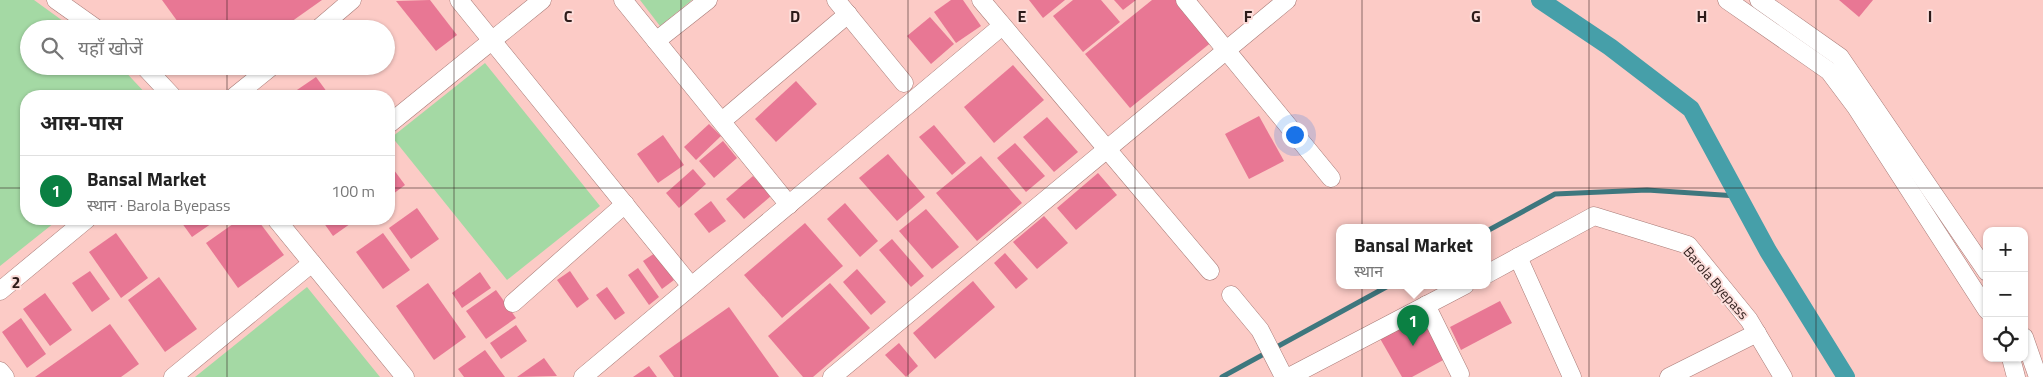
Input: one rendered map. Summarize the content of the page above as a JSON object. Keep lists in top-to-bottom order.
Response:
{
  "streets": {
    "street": ["Barola Byepass"]
  },
  "page": {
    "search": "यहाँ खोजें",
    "heading": "आस-पास",
    "list": [
      {
        "mark": "1",
        "name": "Bansal Market",
        "note": "स्थान · Barola Byepass",
        "value": "100 m"
      }
    ],
    "popup": ["Bansal Market", "स्थान"],
    "map_buttons": ["+", "−"],
    "pins": "1"
  },
  "grid": {
    "columns": [
      "C",
      "D",
      "E",
      "F",
      "G",
      "H",
      "I"
    ],
    "rows": ["2"]
  }
}
